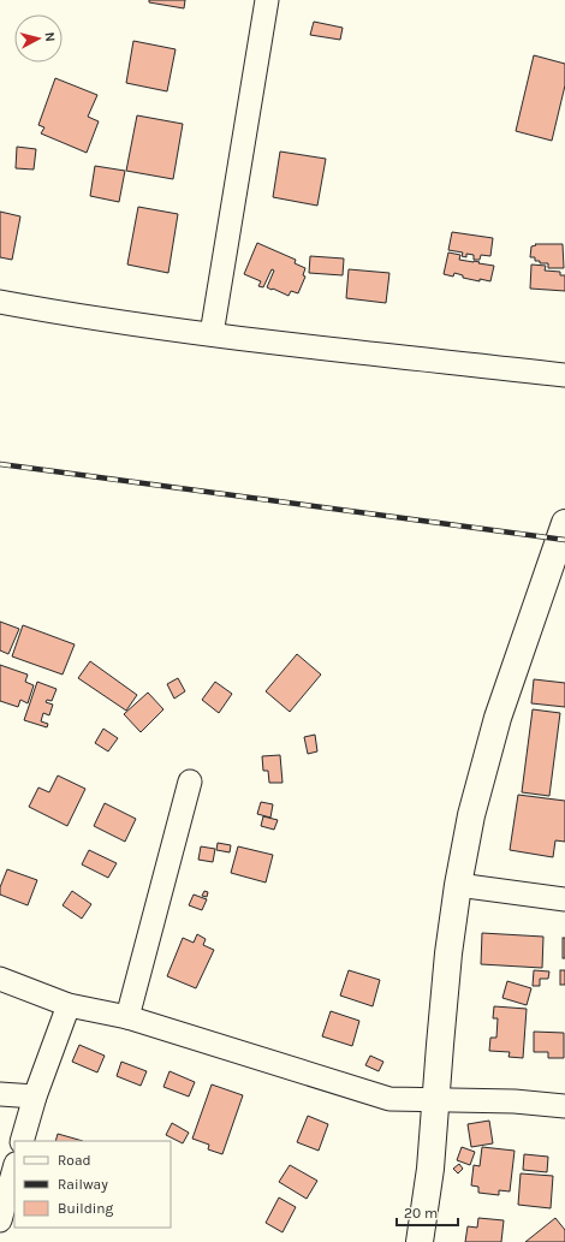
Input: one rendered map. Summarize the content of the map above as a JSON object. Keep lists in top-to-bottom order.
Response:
{
  "legend": ["Road", "Railway", "Building"],
  "scale_bar": "20 m",
  "north": "right"
}
